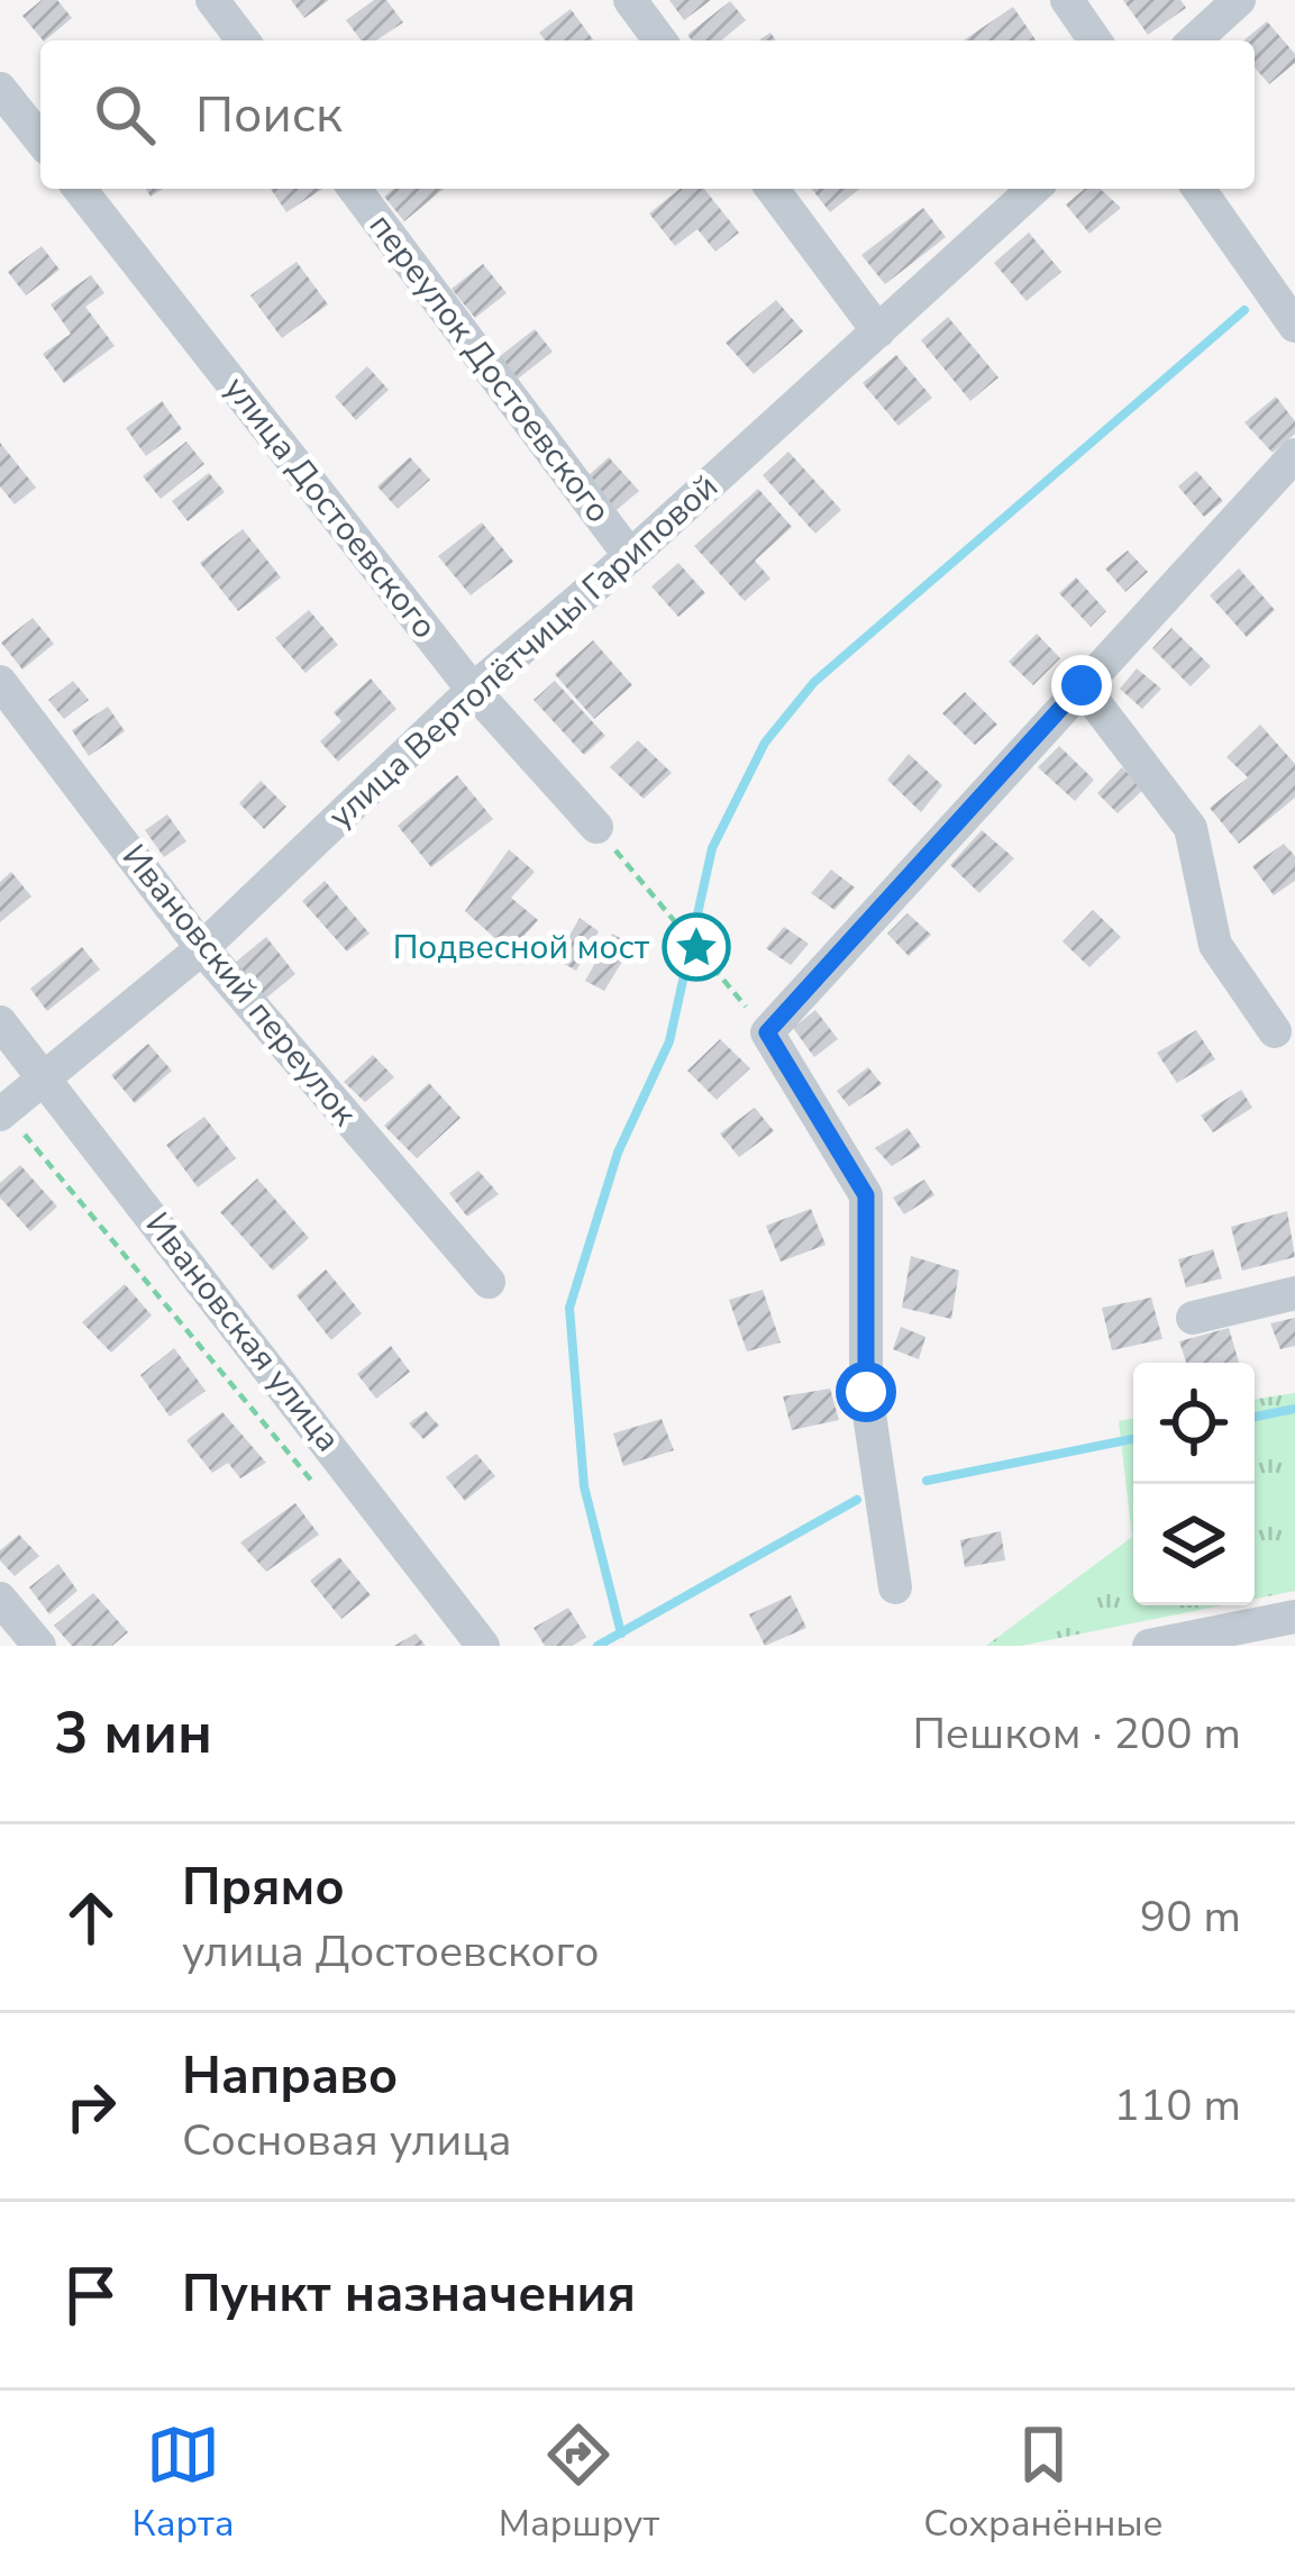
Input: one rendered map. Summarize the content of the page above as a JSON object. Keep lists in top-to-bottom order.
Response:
{
  "streets": {
    "street": [
      "переулок Достоевского",
      "улица Достоевского",
      "улица Вертолётчицы Гариповой",
      "Ивановский переулок",
      "Ивановская улица"
    ]
  },
  "crossings": [
    ["переулок Достоевского", "улица Вертолётчицы Гариповой"],
    ["улица Достоевского", "улица Вертолётчицы Гариповой"],
    ["улица Вертолётчицы Гариповой", "Ивановский переулок"],
    ["улица Вертолётчицы Гариповой", "Ивановская улица"]
  ],
  "places": {
    "place": ["Подвесной мост"]
  },
  "page": {
    "search": "Поиск",
    "heading": ["3 мин", "Пешком · 200 m"],
    "list": [
      ["Прямо", "улица Достоевского", "90 m"],
      ["Направо", "Сосновая улица", "110 m"],
      "Пункт назначения"
    ],
    "nav": ["Карта", "Маршрут", "Сохранённые"]
  }
}
